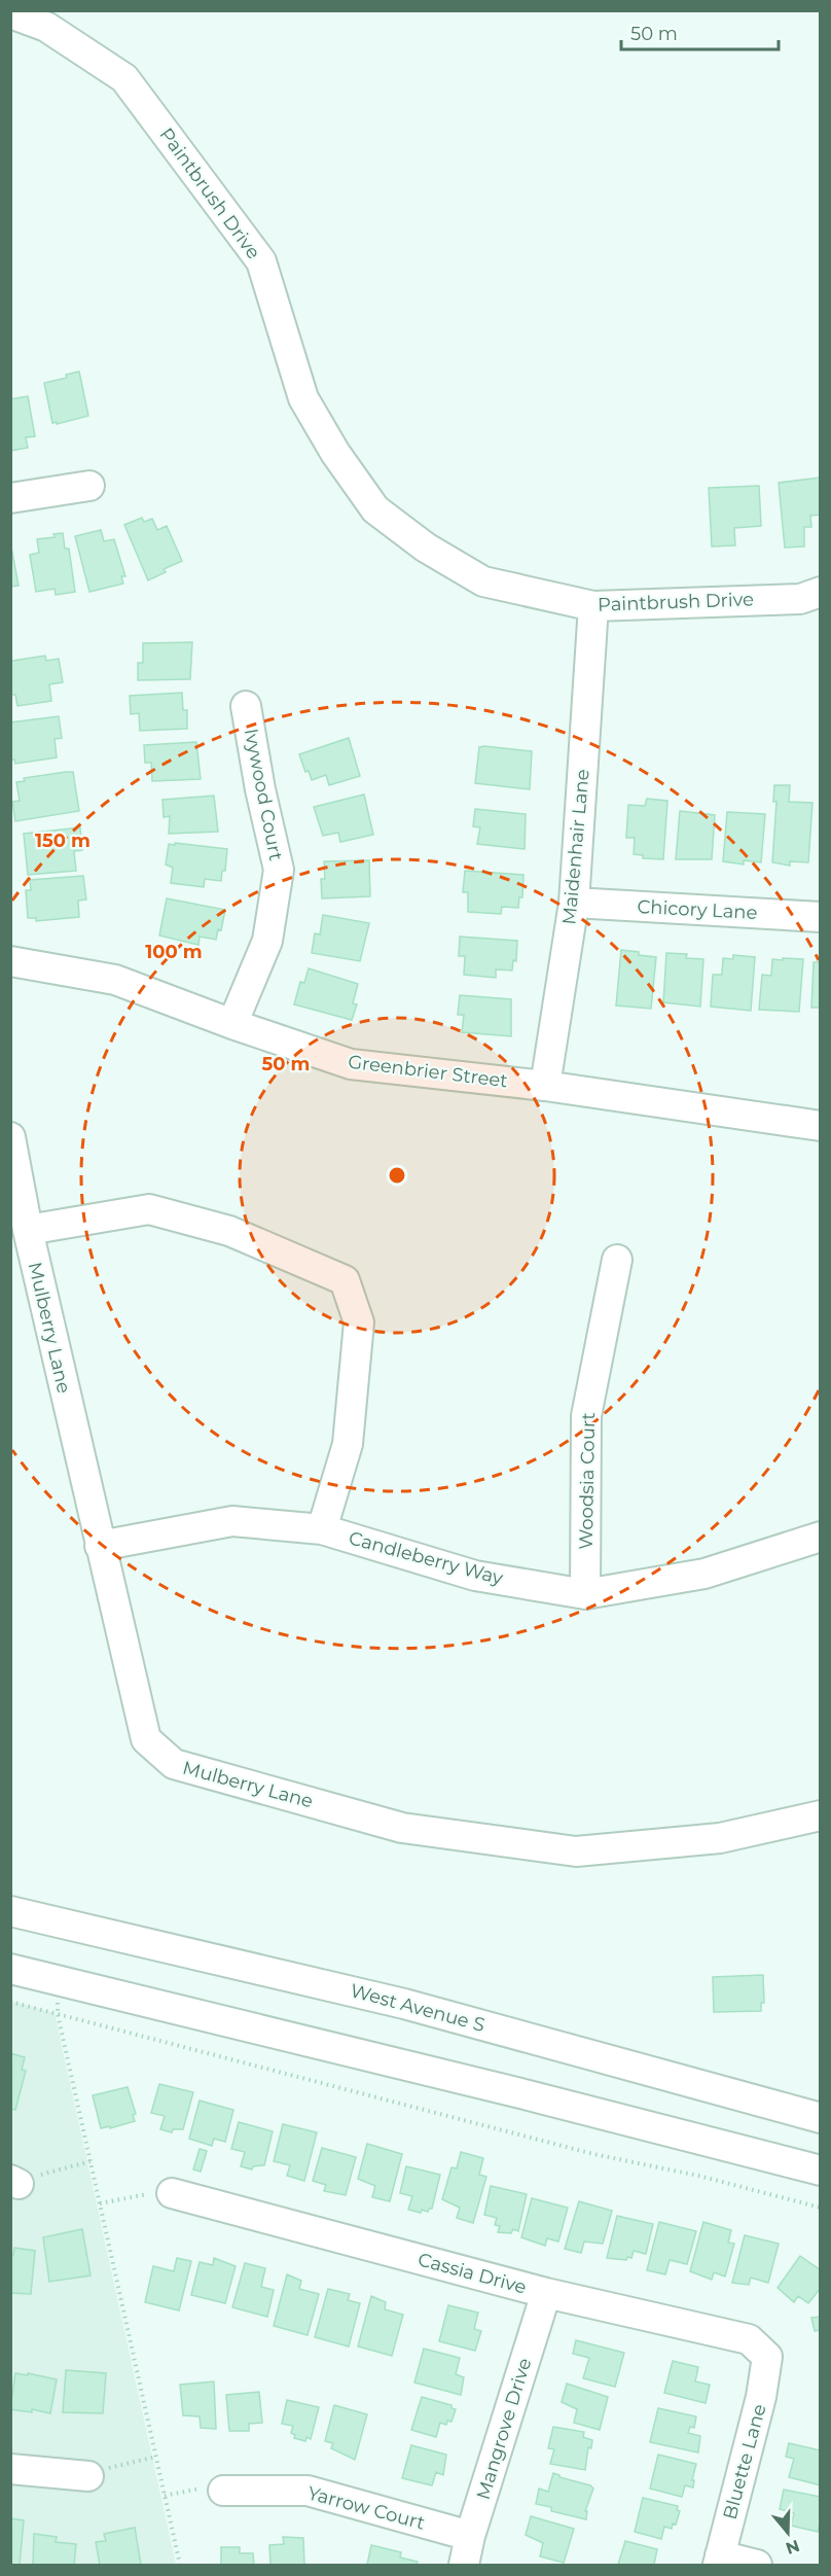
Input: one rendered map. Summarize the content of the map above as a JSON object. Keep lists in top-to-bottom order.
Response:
{
  "streets": {
    "street": [
      "Paintbrush Drive",
      "Ivywood Court",
      "Maidenhair Lane",
      "Chicory Lane",
      "Greenbrier Street",
      "Mulberry Lane",
      "Woodsia Court",
      "Candleberry Way",
      "West Avenue S",
      "Cassia Drive",
      "Mangrove Drive",
      "Bluette Lane",
      "Yarrow Court"
    ]
  },
  "crossings": [
    ["Paintbrush Drive", "Maidenhair Lane"],
    ["Ivywood Court", "Greenbrier Street"],
    ["Maidenhair Lane", "Chicory Lane"],
    ["Maidenhair Lane", "Greenbrier Street"],
    ["Mulberry Lane", "Candleberry Way"],
    ["Woodsia Court", "Candleberry Way"],
    ["Cassia Drive", "Mangrove Drive"],
    ["Cassia Drive", "Bluette Lane"],
    ["Mangrove Drive", "Yarrow Court"]
  ],
  "scale_bar": "50 m",
  "north": "bottom",
  "rings": ["150 m", "100 m", "50 m"]
}
